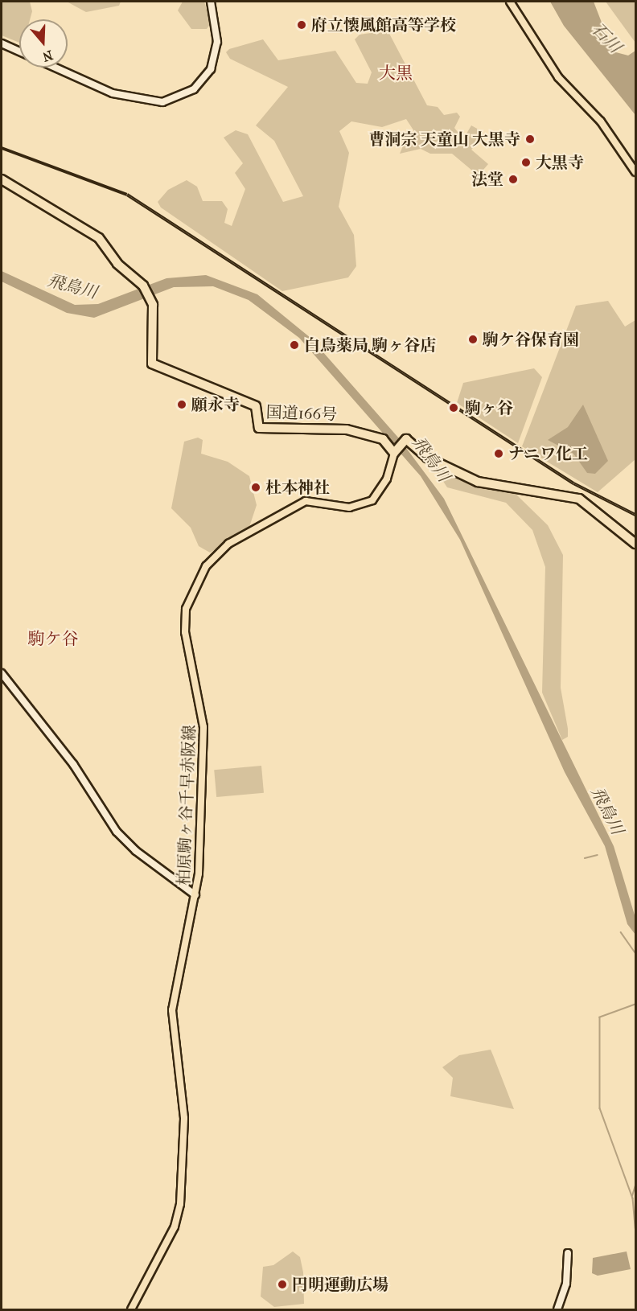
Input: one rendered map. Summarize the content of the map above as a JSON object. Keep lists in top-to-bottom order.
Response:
{
  "streets": {
    "highway": ["国道166号"],
    "main road": ["柏原駒ヶ谷千早赤阪線"]
  },
  "crossings": [
    ["国道166号", "柏原駒ヶ谷千早赤阪線"]
  ],
  "districts": ["大黒", "駒ケ谷"],
  "water": ["石川", "飛鳥川"],
  "places": [
    "府立懐風館高等学校",
    "曹洞宗 天童山 大黒寺",
    "大黒寺",
    "法堂",
    "駒ケ谷保育園",
    "白鳥薬局 駒ヶ谷店",
    "願永寺",
    "駒ヶ谷",
    "ナニワ化工",
    "杜本神社",
    "円明運動広場"
  ],
  "north": "bottom"
}
